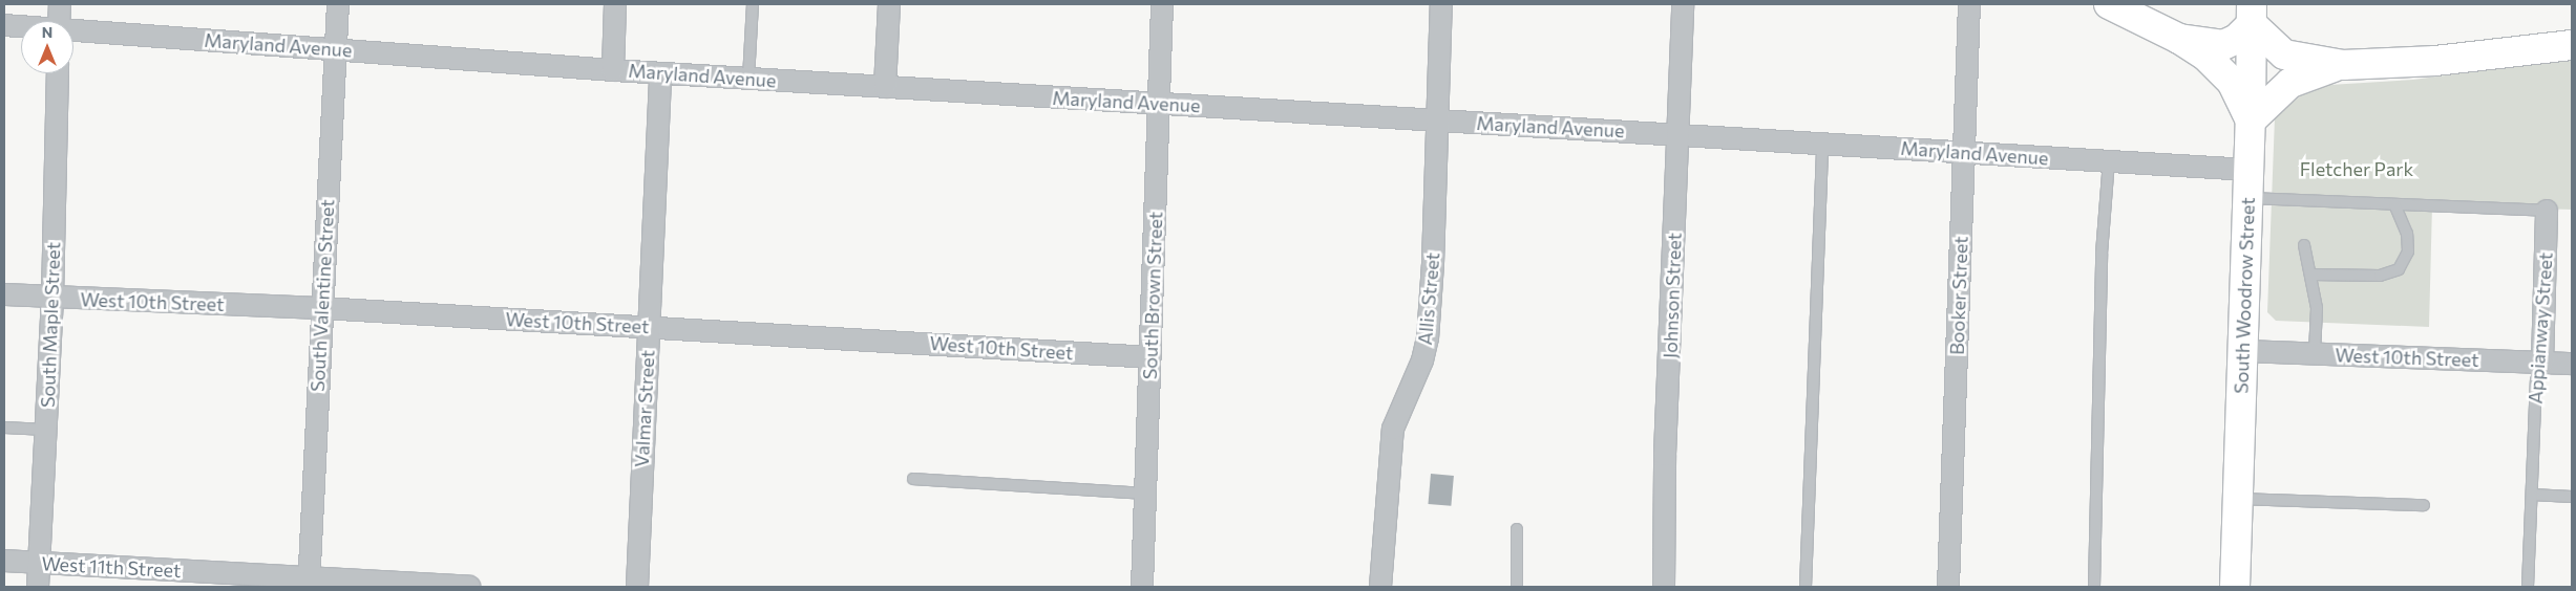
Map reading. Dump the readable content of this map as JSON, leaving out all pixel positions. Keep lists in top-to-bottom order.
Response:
{
  "streets": {
    "main road": ["South Woodrow Street"],
    "street": [
      "Maryland Avenue",
      "South Valentine Street",
      "South Brown Street",
      "Johnson Street",
      "Booker Street",
      "Allis Street",
      "West 10th Street",
      "South Maple Street",
      "Appianway Street",
      "Valmar Street",
      "West 11th Street"
    ]
  },
  "crossings": [
    ["Maryland Avenue", "South Valentine Street"],
    ["Maryland Avenue", "South Brown Street"],
    ["Maryland Avenue", "Johnson Street"],
    ["Maryland Avenue", "Booker Street"],
    ["Maryland Avenue", "South Woodrow Street"],
    ["Maryland Avenue", "Allis Street"],
    ["Maryland Avenue", "Valmar Street"],
    ["South Valentine Street", "West 10th Street"],
    ["South Valentine Street", "West 11th Street"],
    ["South Brown Street", "West 10th Street"],
    ["South Woodrow Street", "West 10th Street"],
    ["South Woodrow Street", "Appianway Street"],
    ["West 10th Street", "South Maple Street"],
    ["West 10th Street", "Appianway Street"],
    ["West 10th Street", "Valmar Street"],
    ["South Maple Street", "West 11th Street"]
  ],
  "parks": ["Fletcher Park"],
  "north": "top"
}
